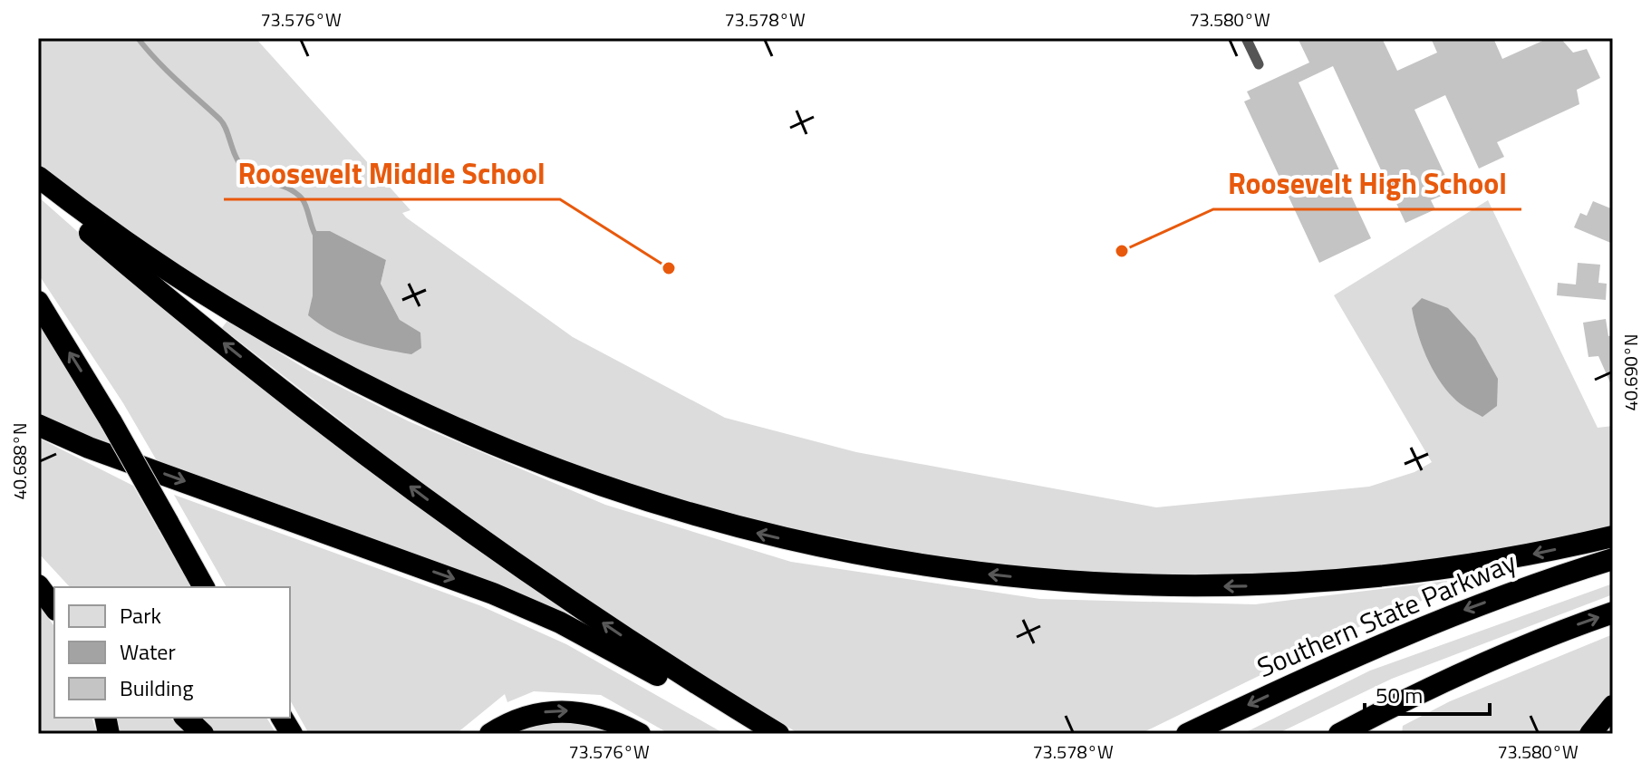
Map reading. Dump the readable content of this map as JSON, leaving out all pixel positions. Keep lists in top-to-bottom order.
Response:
{
  "streets": {
    "highway": ["Southern State Parkway"]
  },
  "places": ["Roosevelt High School", "Roosevelt Middle School"],
  "legend": ["Park", "Water", "Building"],
  "scale_bar": "50 m",
  "coordinates": [
    "73.576°W",
    "73.578°W",
    "73.580°W",
    "40.690°N",
    "40.688°N"
  ]
}
